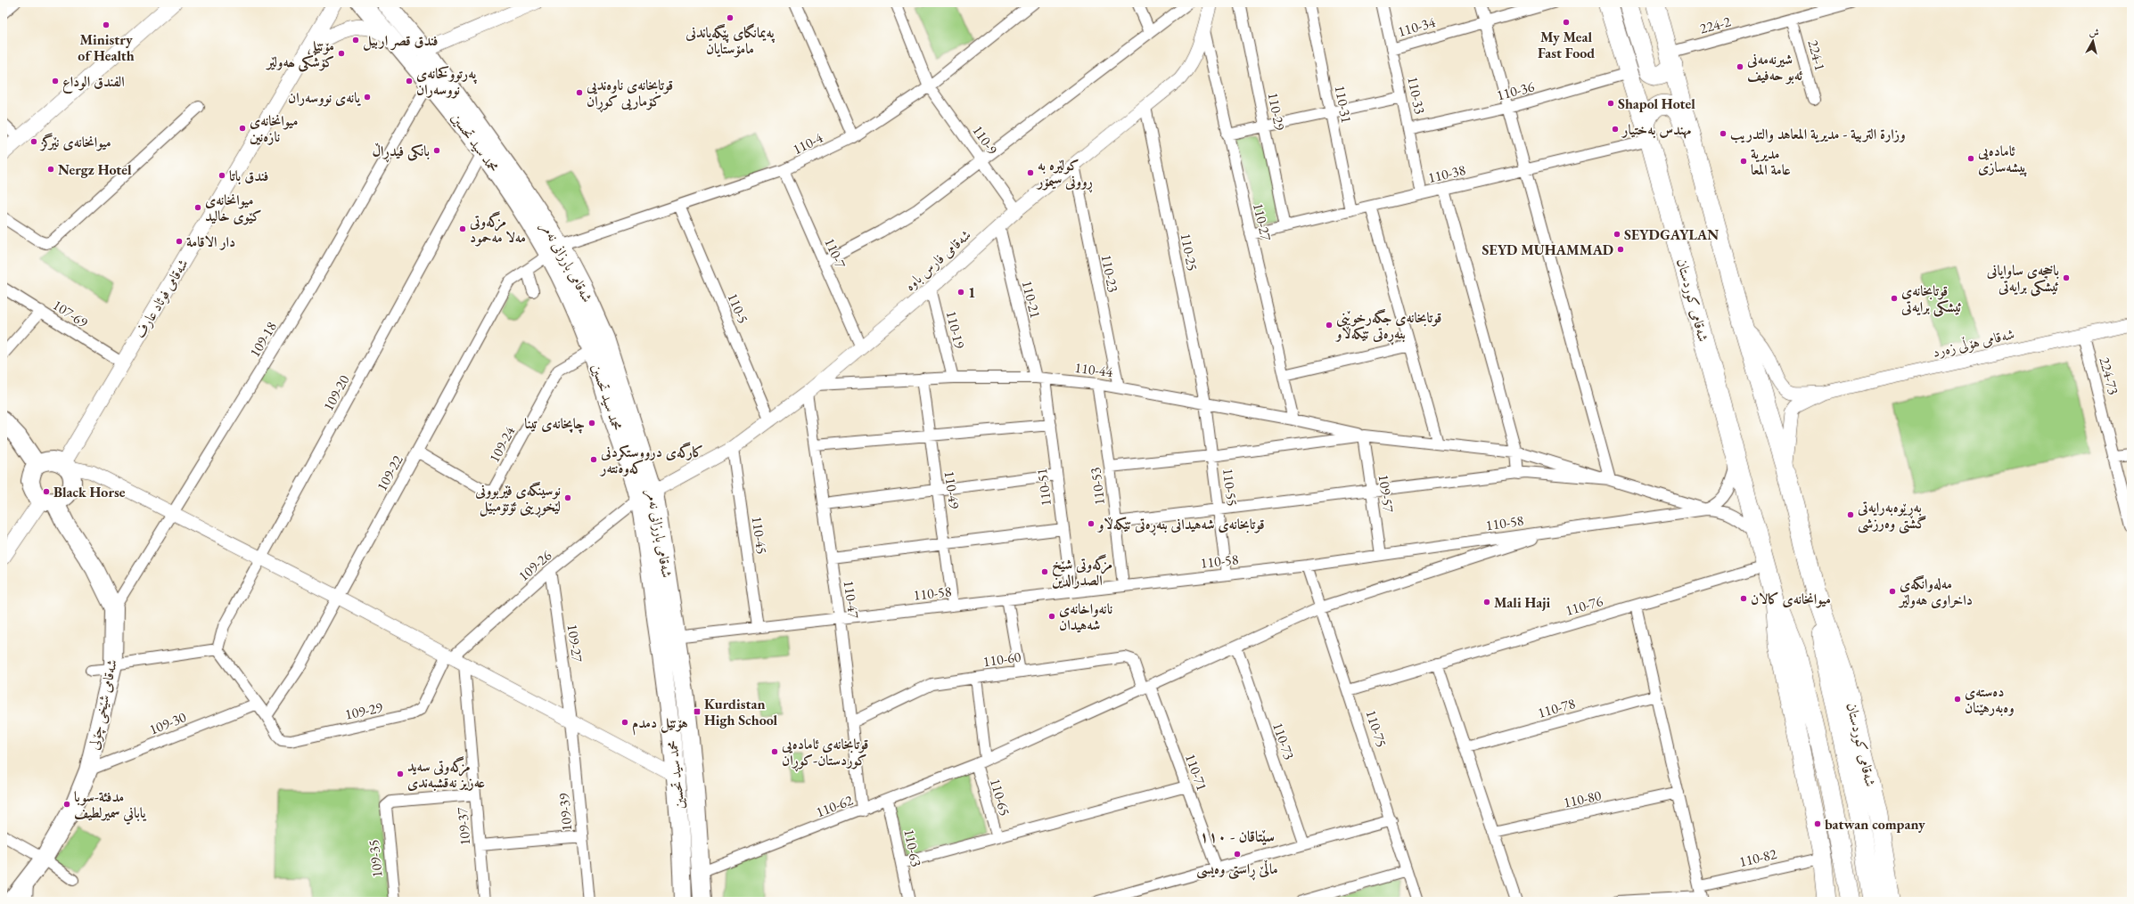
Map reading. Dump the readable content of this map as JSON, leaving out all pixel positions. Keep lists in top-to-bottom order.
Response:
{
  "streets": {
    "highway": ["شەقامی کوردستان"],
    "main road": [
      "محمد سید تحسین",
      "شەقامی بارزانی نەمر",
      "شەقامی فوئاد عارف",
      "شەقامی شێخی چۆلی"
    ],
    "street": [
      "224-2",
      "110-34",
      "224-1",
      "110-36",
      "110-33",
      "110-31",
      "110-29",
      "110-9",
      "110-4",
      "110-38",
      "110-27",
      "110-25",
      "110-7",
      "شەقامی فارس باوە",
      "110-23",
      "110-21",
      "110-5",
      "107-69",
      "110-19",
      "109-18",
      "شەقامی هۆڵی زەرد",
      "110-44",
      "224-73",
      "109-20",
      "109-24",
      "109-22",
      "110-53",
      "110-51",
      "110-55",
      "110-49",
      "109-57",
      "110-58",
      "110-45",
      "109-26",
      "110-47",
      "110-76",
      "109-27",
      "110-60",
      "110-78",
      "109-29",
      "109-30",
      "110-75",
      "110-73",
      "110-71",
      "110-65",
      "110-80",
      "110-62",
      "109-39",
      "109-37",
      "110-63",
      "110-82",
      "109-35"
    ]
  },
  "crossings": [
    ["224-2", "224-1"],
    ["224-2", "شەقامی کوردستان"],
    ["110-34", "110-33"],
    ["110-36", "110-33"],
    ["110-36", "شەقامی کوردستان"],
    ["110-33", "110-38"],
    ["110-31", "110-38"],
    ["110-29", "110-38"],
    ["110-9", "110-4"],
    ["110-9", "شەقامی فارس باوە"],
    ["محمد سید تحسین", "110-4"],
    ["محمد سید تحسین", "شەقامی فارس باوە"],
    ["محمد سید تحسین", "شەقامی بارزانی نەمر"],
    ["محمد سید تحسین", "109-18"],
    ["محمد سید تحسین", "109-20"],
    ["محمد سید تحسین", "109-24"],
    ["محمد سید تحسین", "109-22"],
    ["محمد سید تحسین", "109-26"],
    ["110-4", "110-7"],
    ["110-4", "شەقامی بارزانی نەمر"],
    ["110-4", "110-5"],
    ["110-4", "109-22"],
    ["110-38", "110-27"],
    ["110-38", "شەقامی کوردستان"],
    ["110-27", "شەقامی فارس باوە"],
    ["110-27", "110-44"],
    ["110-25", "شەقامی فارس باوە"],
    ["110-25", "110-44"],
    ["110-25", "110-55"],
    ["110-7", "شەقامی فارس باوە"],
    ["شەقامی فارس باوە", "شەقامی بارزانی نەمر"],
    ["شەقامی فارس باوە", "110-23"],
    ["شەقامی فارس باوە", "110-21"],
    ["شەقامی فارس باوە", "110-5"],
    ["شەقامی فارس باوە", "110-19"],
    ["شەقامی فارس باوە", "110-44"],
    ["شەقامی فارس باوە", "110-45"],
    ["شەقامی فارس باوە", "109-26"],
    ["شەقامی فارس باوە", "110-47"],
    ["شەقامی بارزانی نەمر", "109-22"],
    ["شەقامی بارزانی نەمر", "110-58"],
    ["شەقامی بارزانی نەمر", "109-26"],
    ["شەقامی بارزانی نەمر", "110-62"],
    ["110-23", "110-44"],
    ["شەقامی فوئاد عارف", "107-69"],
    ["شەقامی فوئاد عارف", "شەقامی شێخی چۆلی"],
    ["110-21", "110-44"],
    ["110-21", "110-51"],
    ["شەقامی کوردستان", "شەقامی هۆڵی زەرد"],
    ["شەقامی کوردستان", "110-58"],
    ["شەقامی کوردستان", "110-76"],
    ["شەقامی کوردستان", "110-82"],
    ["110-19", "110-44"],
    ["109-18", "شەقامی شێخی چۆلی"],
    ["شەقامی هۆڵی زەرد", "224-73"],
    ["110-44", "110-53"],
    ["110-44", "110-51"],
    ["110-44", "110-55"],
    ["110-44", "110-49"],
    ["110-44", "109-57"],
    ["110-44", "110-47"],
    ["109-20", "109-29"],
    ["109-24", "109-22"],
    ["109-22", "109-29"],
    ["110-53", "110-58"],
    ["110-51", "110-58"],
    ["110-55", "110-58"],
    ["110-49", "110-58"],
    ["109-57", "110-58"],
    ["110-58", "110-45"],
    ["110-58", "110-47"],
    ["110-58", "110-75"],
    ["110-58", "110-62"],
    ["109-26", "109-27"],
    ["109-26", "109-29"],
    ["110-47", "110-60"],
    ["110-47", "110-62"],
    ["110-76", "110-75"],
    ["109-27", "109-39"],
    ["110-60", "110-71"],
    ["110-60", "110-62"],
    ["شەقامی شێخی چۆلی", "109-30"],
    ["109-29", "109-30"],
    ["110-75", "110-62"],
    ["110-73", "110-62"],
    ["110-71", "110-62"],
    ["110-65", "110-62"],
    ["110-62", "110-63"],
    ["109-37", "109-35"]
  ],
  "districts": ["سێتاقان - ١١٠"],
  "places": {
    "other": [
      "پەیمانگای پێگەیاندنی مامۆستایان",
      "My Meal Fast Food",
      "Ministry of Health",
      "فندق قصر اربيل",
      "مۆتێلی کۆشکی ھەولێر",
      "شیرنەمەنی ئەبو حەفیف",
      "الفندق الوداع",
      "پەرتووکخانەی نووسەران",
      "قوتابخانەی ناوەندیی کۆماریی کوڕان",
      "یانەی نووسەران",
      "Shapol Hotel",
      "میوانخانەی نازەنین",
      "مهندس بەختیار",
      "وزارة التربية - مديرية المعاهد والتدريب",
      "میوانخانەی نێرگز",
      "بانکی فیدڕاڵ",
      "ئامادەیی پیشەسازی",
      "مدیریة عامة المعا",
      "Nergz Hotel",
      "کولێرە بە ڕوونی سیمۆر",
      "فندق باتا",
      "میوانخانەی کێوی خالید",
      "مزگەوتی مەلا مەحمود",
      "SEYDGAYLAN",
      "دار الاقامة",
      "SEYD MUHAMMAD",
      "باخچەی ساوایانی ئیشکی برایەتی",
      "1",
      "قوتابخانەی ئیشکی برایەتی",
      "قوتابخانەی جگەرخوێنی بنەڕەتی تێکەڵاو",
      "چاپخانەی تینا",
      "کارگەی درووستکردنی کەوەنتەر",
      "Black Horse",
      "نوسینگەی فێربوونی لێخوڕینی ئۆتۆمبێل",
      "بەڕێوەبەرایەتی گشتی وەرزشی",
      "قوتابخانەی شەهیدانی بنەڕەتی تێکەڵاو",
      "مزگەوتی شێخ الصدرالدين",
      "مەلەوانگەی داخراوی هەولێر",
      "میوانخانەی کالان",
      "Mali Haji",
      "نانەواخانەی شەهیدان",
      "دەستەی وەبەرهێنان",
      "هۆتێل دمدم",
      "قوتابخانەی ئامادەیی کوردستان-کوڕان",
      "مزگەوتی سەید عەزیز نەقشبەندی",
      "مدفئة-سوبا ياباني سميرلطيف",
      "batwan company",
      "ماڵێ ڕاستی وەیسی"
    ],
    "transit": ["Kurdistan High School"]
  },
  "north": "top"
}
